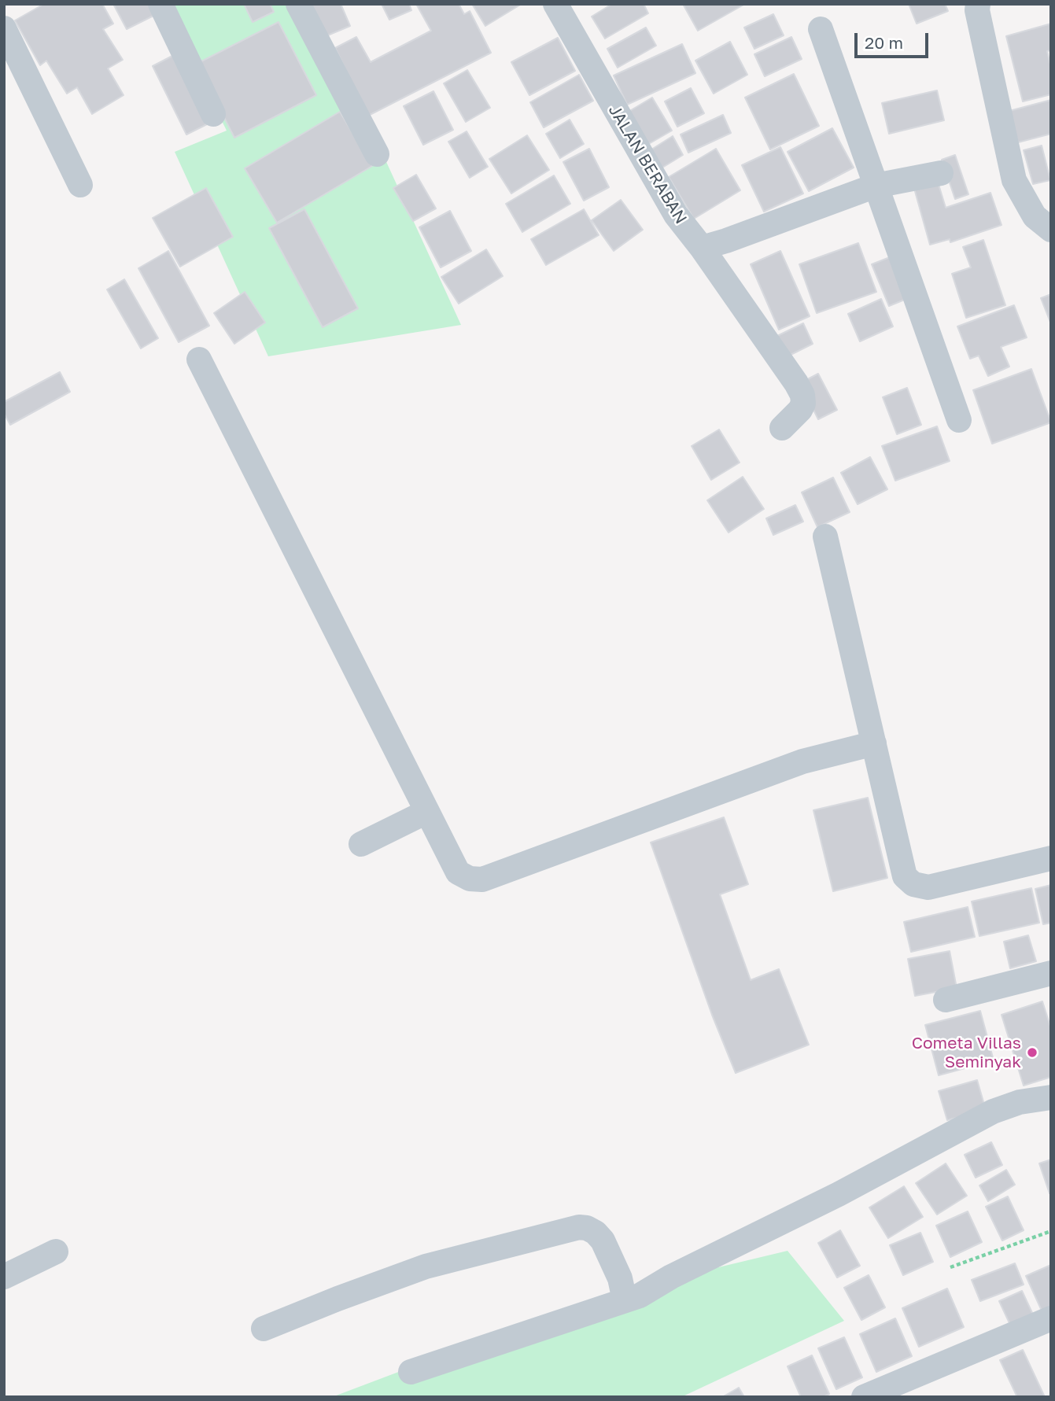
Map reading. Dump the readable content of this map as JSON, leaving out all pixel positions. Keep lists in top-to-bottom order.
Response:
{
  "streets": {
    "street": ["JALAN BERABAN"]
  },
  "places": ["Cometa Villas Seminyak"],
  "scale_bar": "20 m"
}
